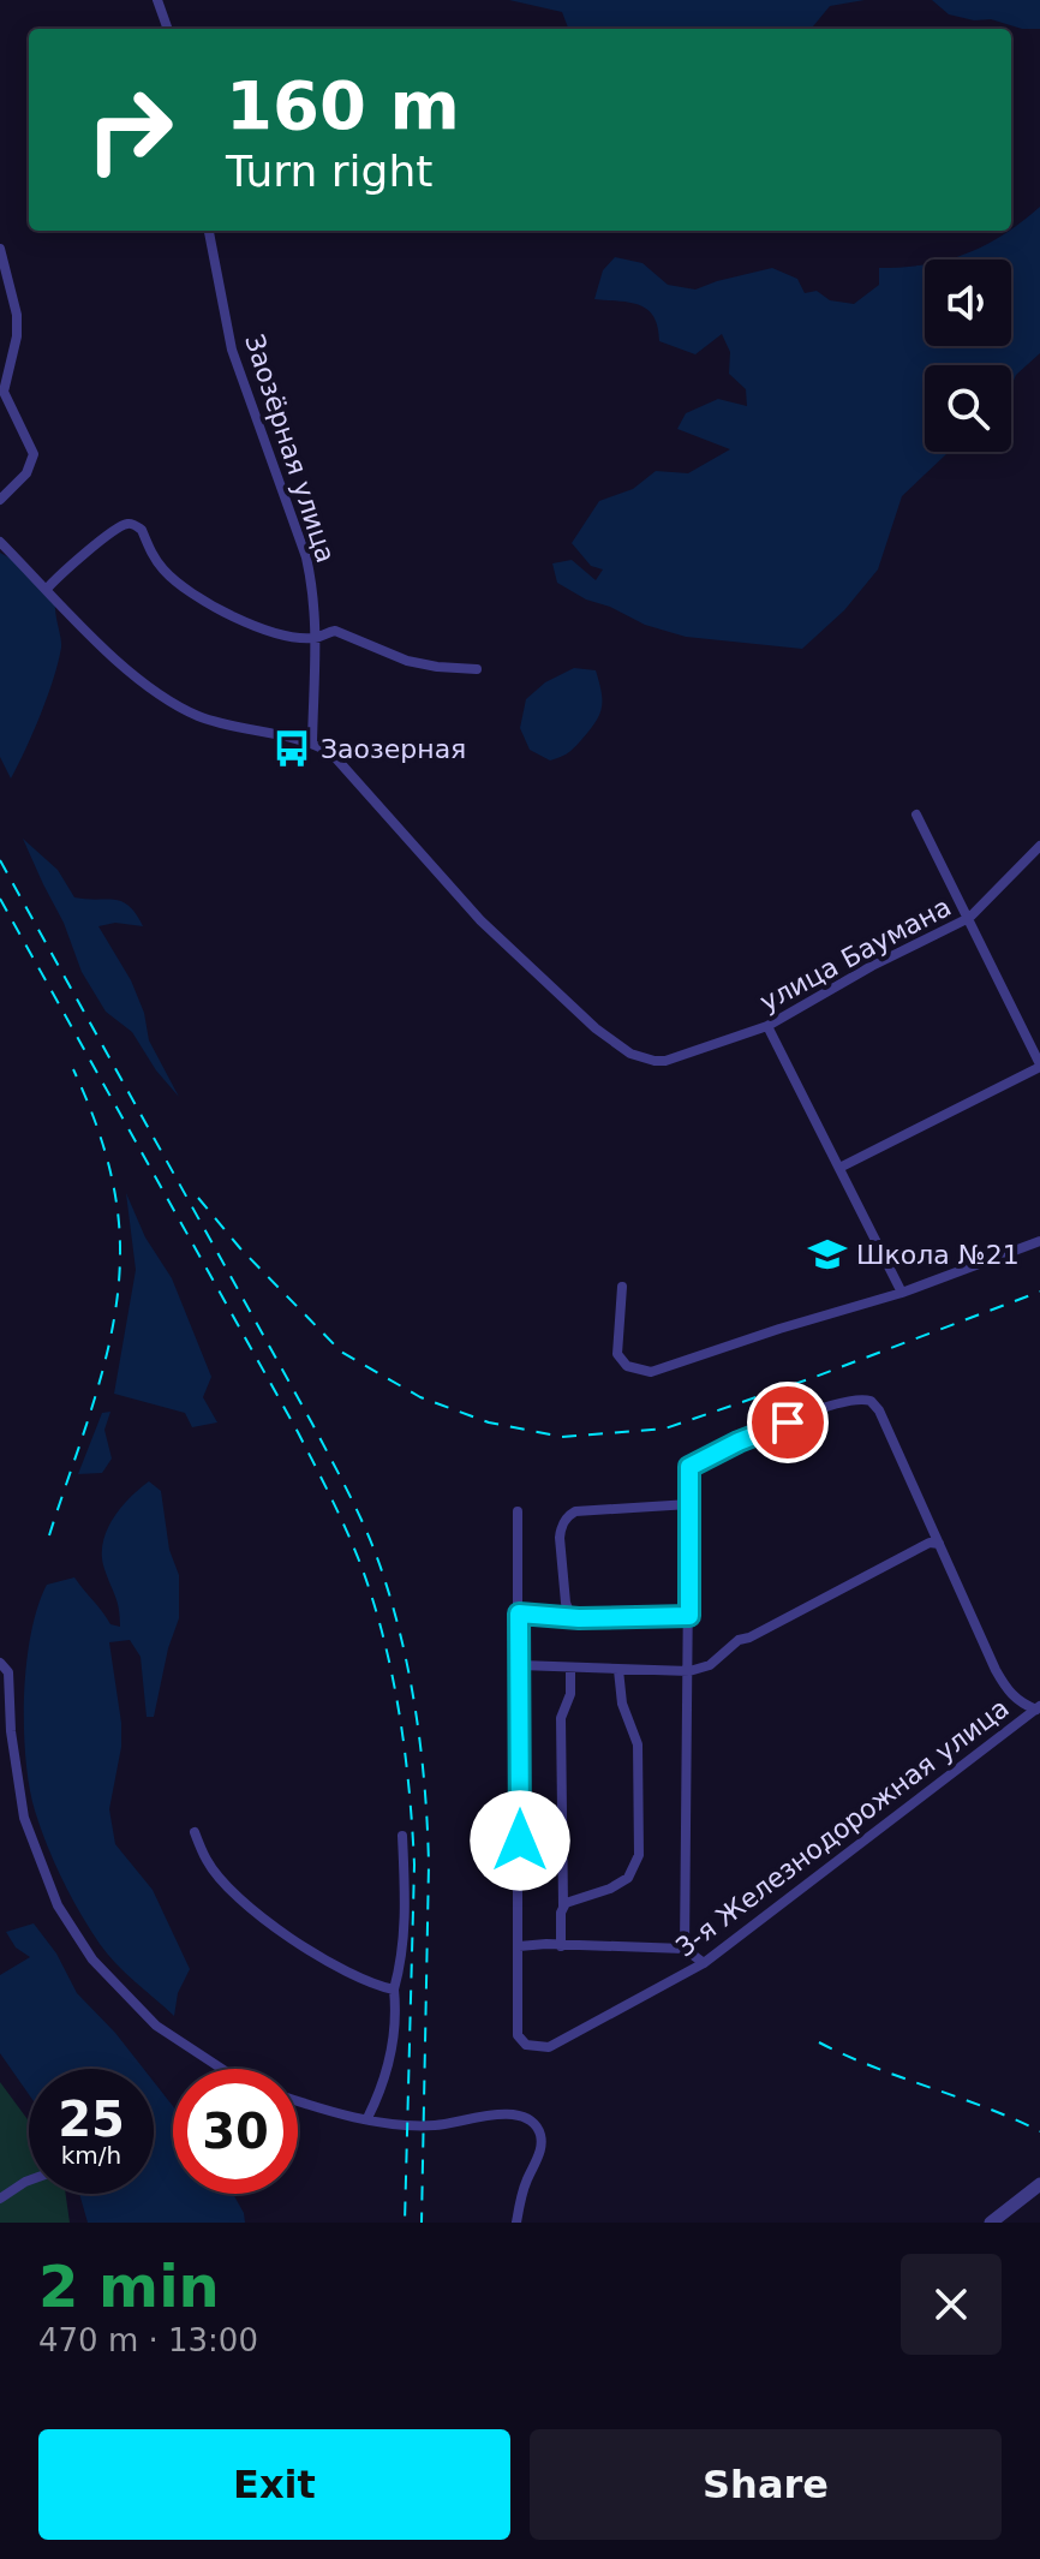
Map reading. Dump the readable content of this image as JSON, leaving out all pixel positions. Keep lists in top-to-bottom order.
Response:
{
  "streets": {
    "street": ["Заозёрная улица", "улица Баумана", "3-я Железнодорожная улица"]
  },
  "crossings": [
    ["Заозёрная улица", "улица Баумана"]
  ],
  "places": {
    "bus stop": ["Заозерная"],
    "school or university": ["Школа №21"]
  },
  "page": {
    "turn": ["160 m", "Turn right"],
    "speed": "25 km/h",
    "limit": "30",
    "heading": ["2 min", "470 m · 13:00"],
    "buttons": ["Exit", "Share"]
  }
}
